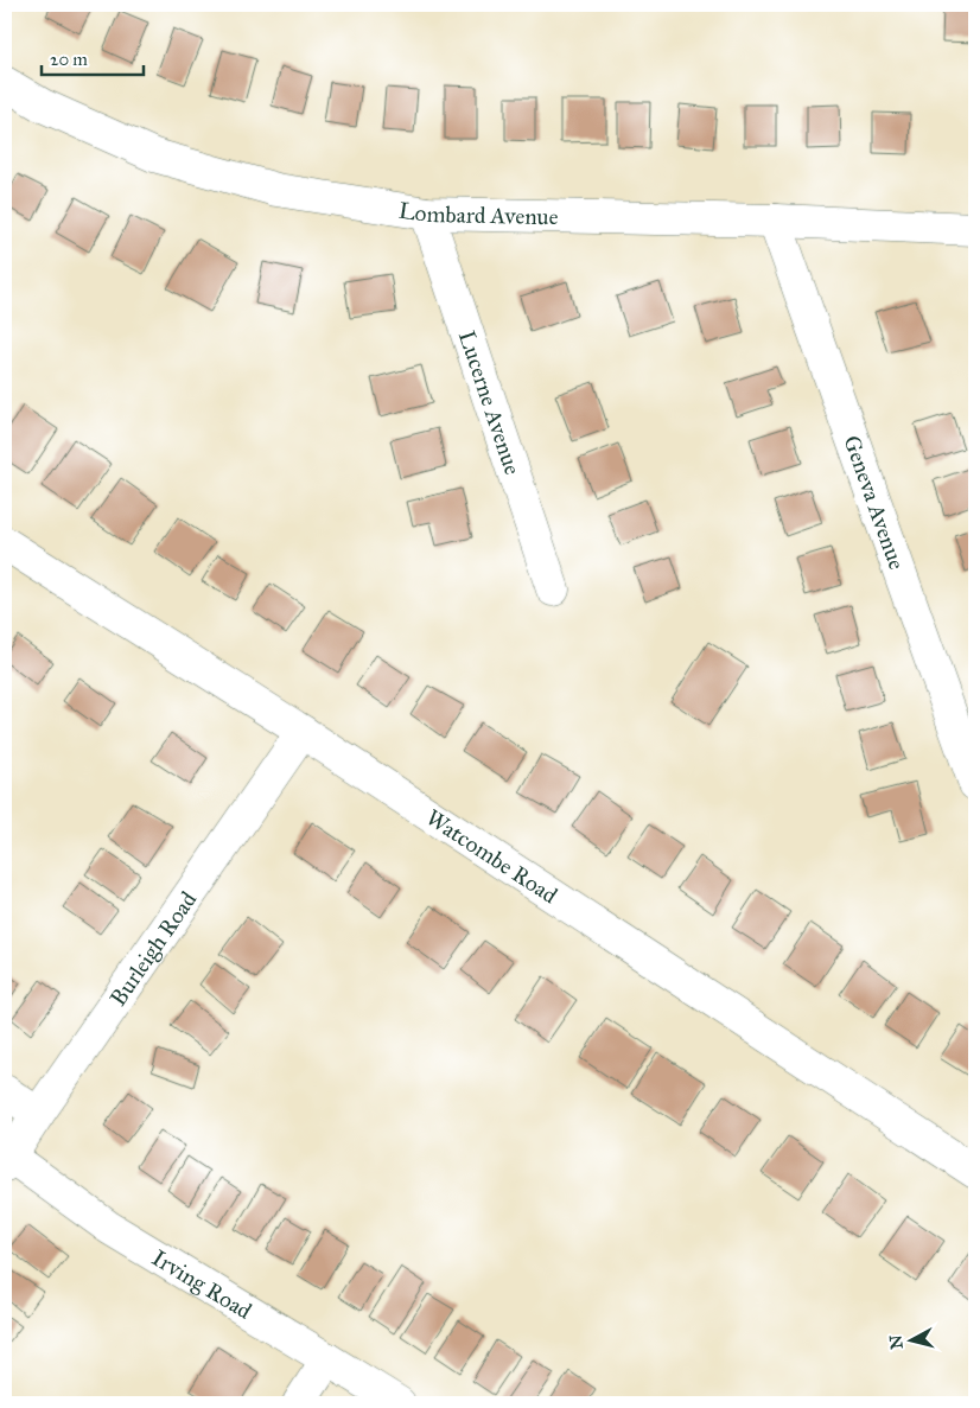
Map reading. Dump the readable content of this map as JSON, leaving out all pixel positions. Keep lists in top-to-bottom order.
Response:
{
  "streets": {
    "street": [
      "Lombard Avenue",
      "Lucerne Avenue",
      "Geneva Avenue",
      "Watcombe Road",
      "Burleigh Road",
      "Irving Road"
    ]
  },
  "crossings": [
    ["Lombard Avenue", "Lucerne Avenue"],
    ["Lombard Avenue", "Geneva Avenue"],
    ["Watcombe Road", "Burleigh Road"],
    ["Burleigh Road", "Irving Road"]
  ],
  "scale_bar": "20 m",
  "north": "left"
}
